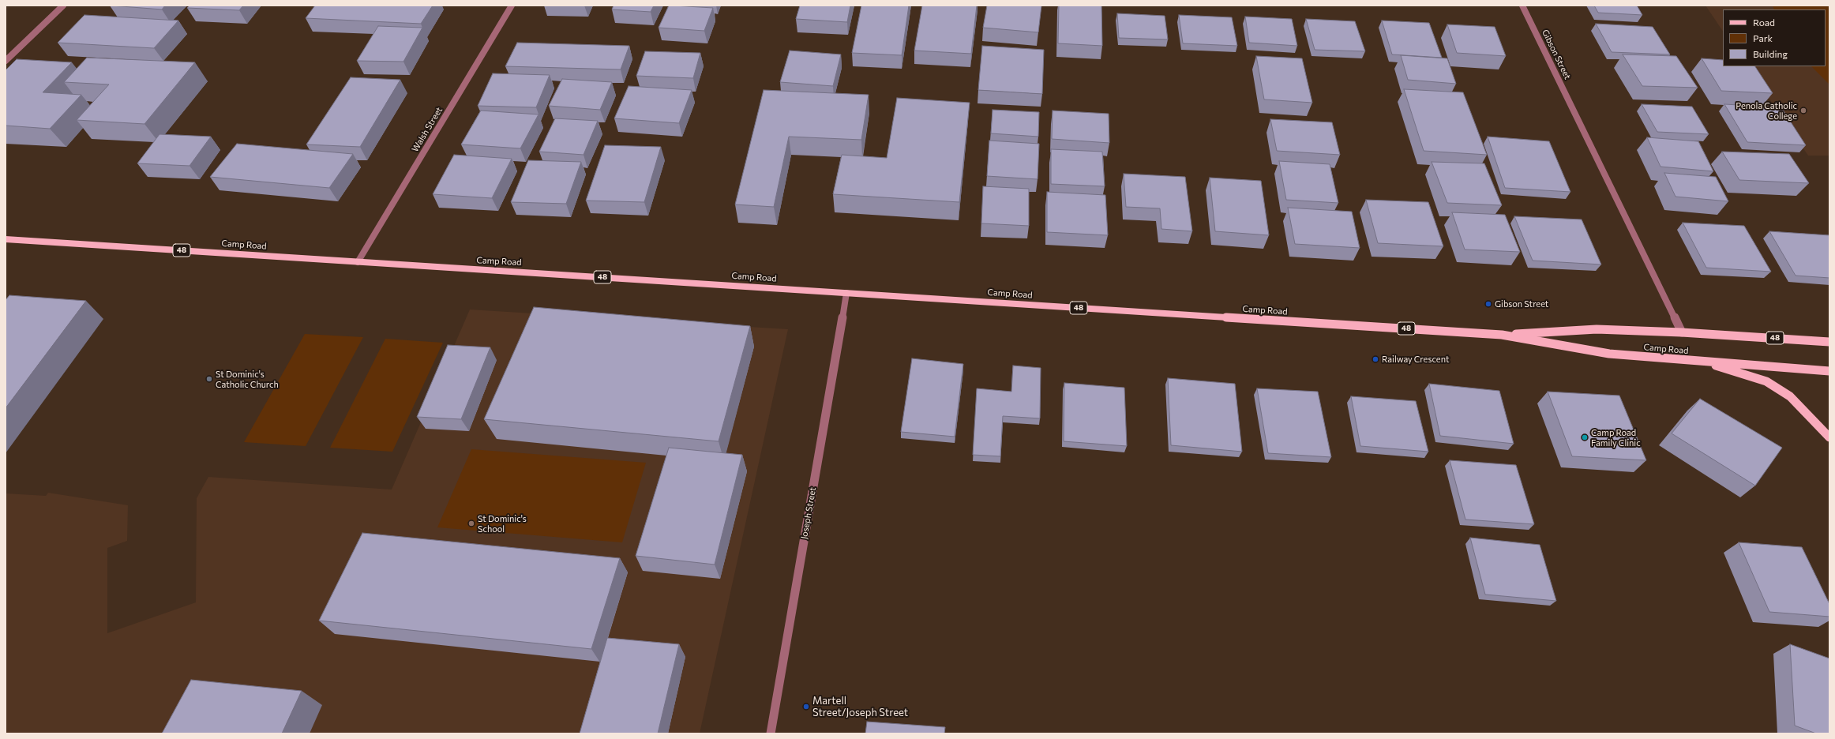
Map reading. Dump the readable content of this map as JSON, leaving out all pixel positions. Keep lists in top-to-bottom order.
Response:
{
  "streets": {
    "main road": ["Camp Road", "48"],
    "street": ["Gibson Street", "Walsh Street", "Joseph Street"]
  },
  "crossings": [
    ["Gibson Street", "Camp Road"],
    ["Walsh Street", "Camp Road"],
    ["Camp Road", "Joseph Street"]
  ],
  "places": [
    "Penola Catholic College",
    "Gibson Street",
    "Railway Crescent",
    "St Dominic's Catholic Church",
    "Camp Road Family Clinic",
    "St Dominic's School",
    "Martell Street/Joseph Street"
  ],
  "legend": ["Road", "Park", "Building"]
}
